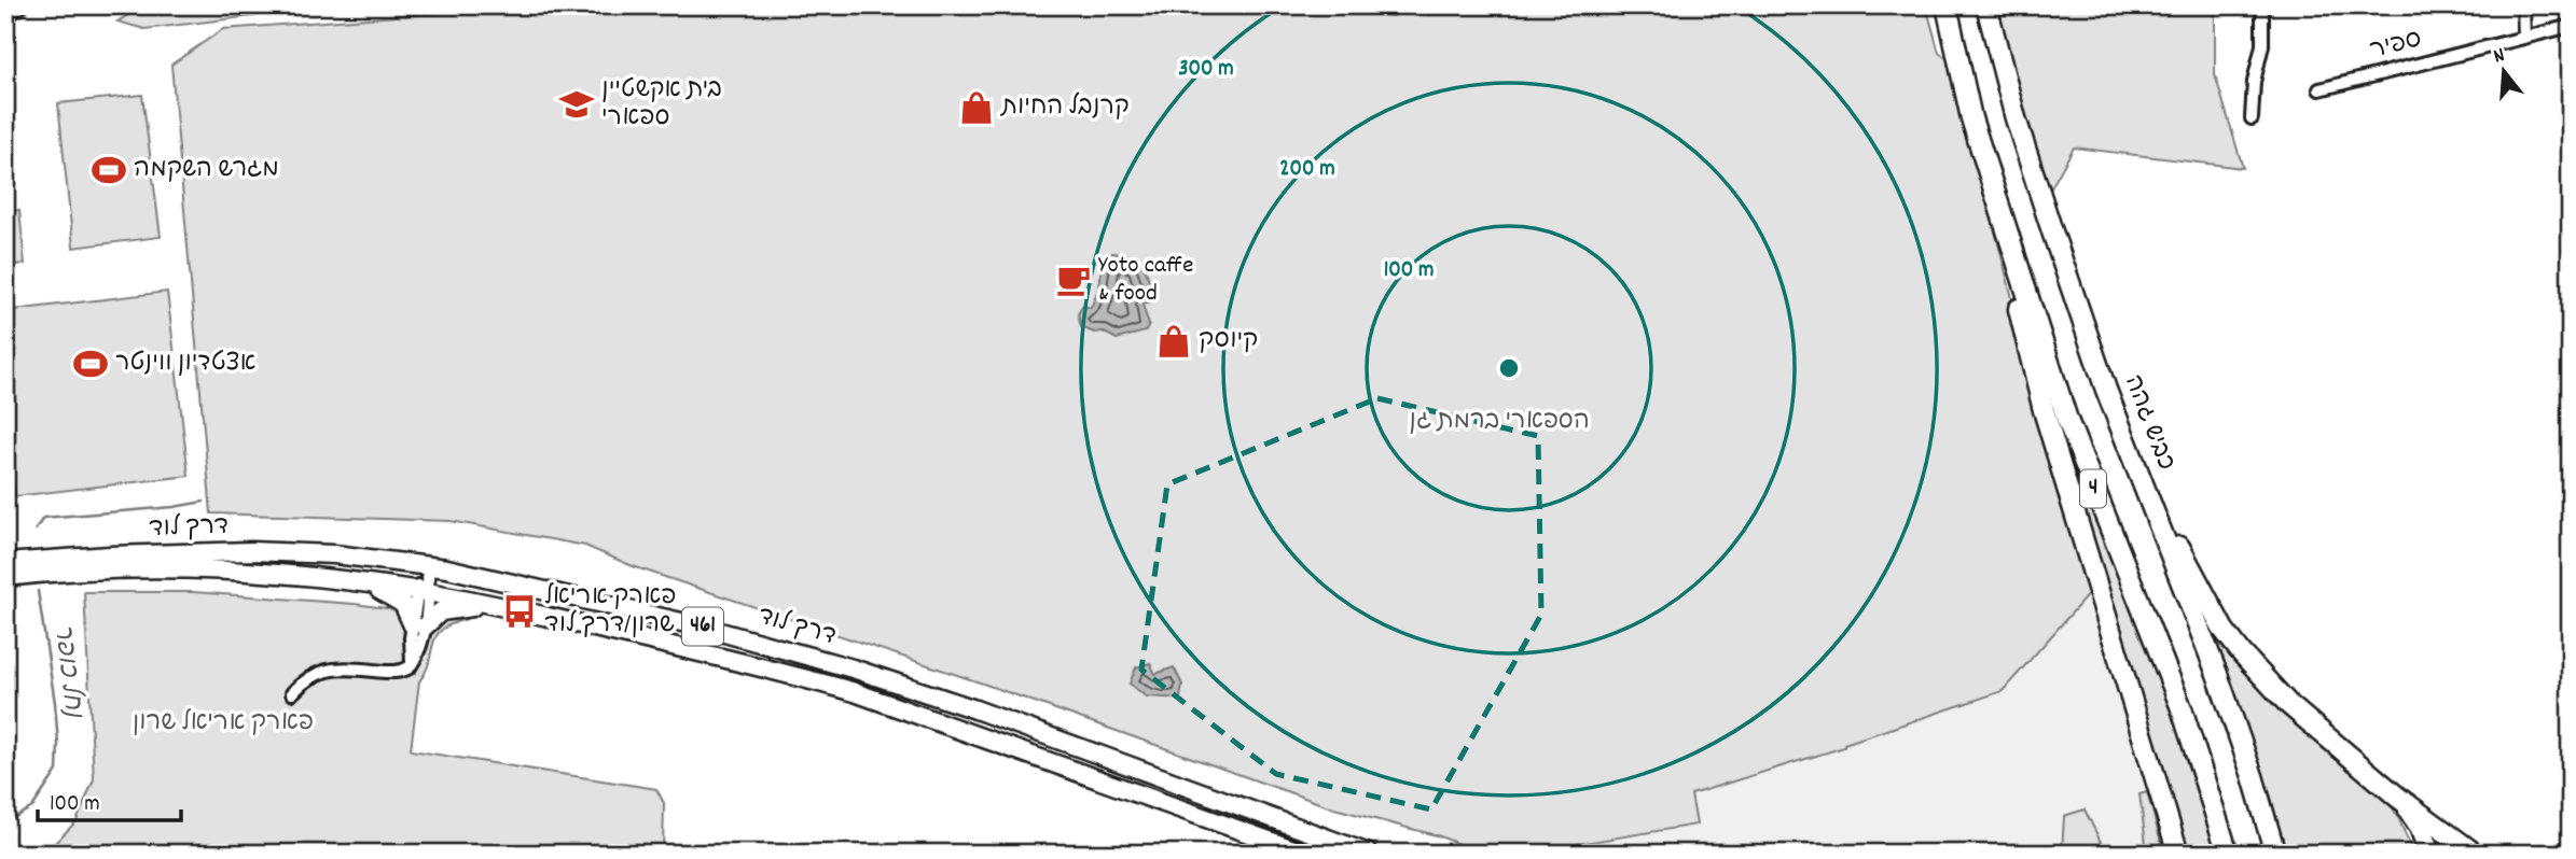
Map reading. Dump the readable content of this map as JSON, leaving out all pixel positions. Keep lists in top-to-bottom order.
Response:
{
  "streets": {
    "highway": ["כביש גהה", "4"],
    "main road": ["דרך לוד", "461"],
    "street": ["ספיר"]
  },
  "water": ["נחל כופר"],
  "parks": ["הספארי ברמת גן", "פארק אריאל שרון"],
  "places": {
    "school or university": ["בית אקשטיין ספארי"],
    "shop": ["קרנבל החיות", "קיוסק"],
    "sports": ["מגרש השקמה", "אצטדיון ווינטר"],
    "cafe": ["Yoto caffe & food"],
    "bus stop": ["פארק אריאל שרון/דרך לוד"]
  },
  "scale_bar": "100 m",
  "north": "top",
  "rings": ["300 m", "200 m", "100 m"]
}
